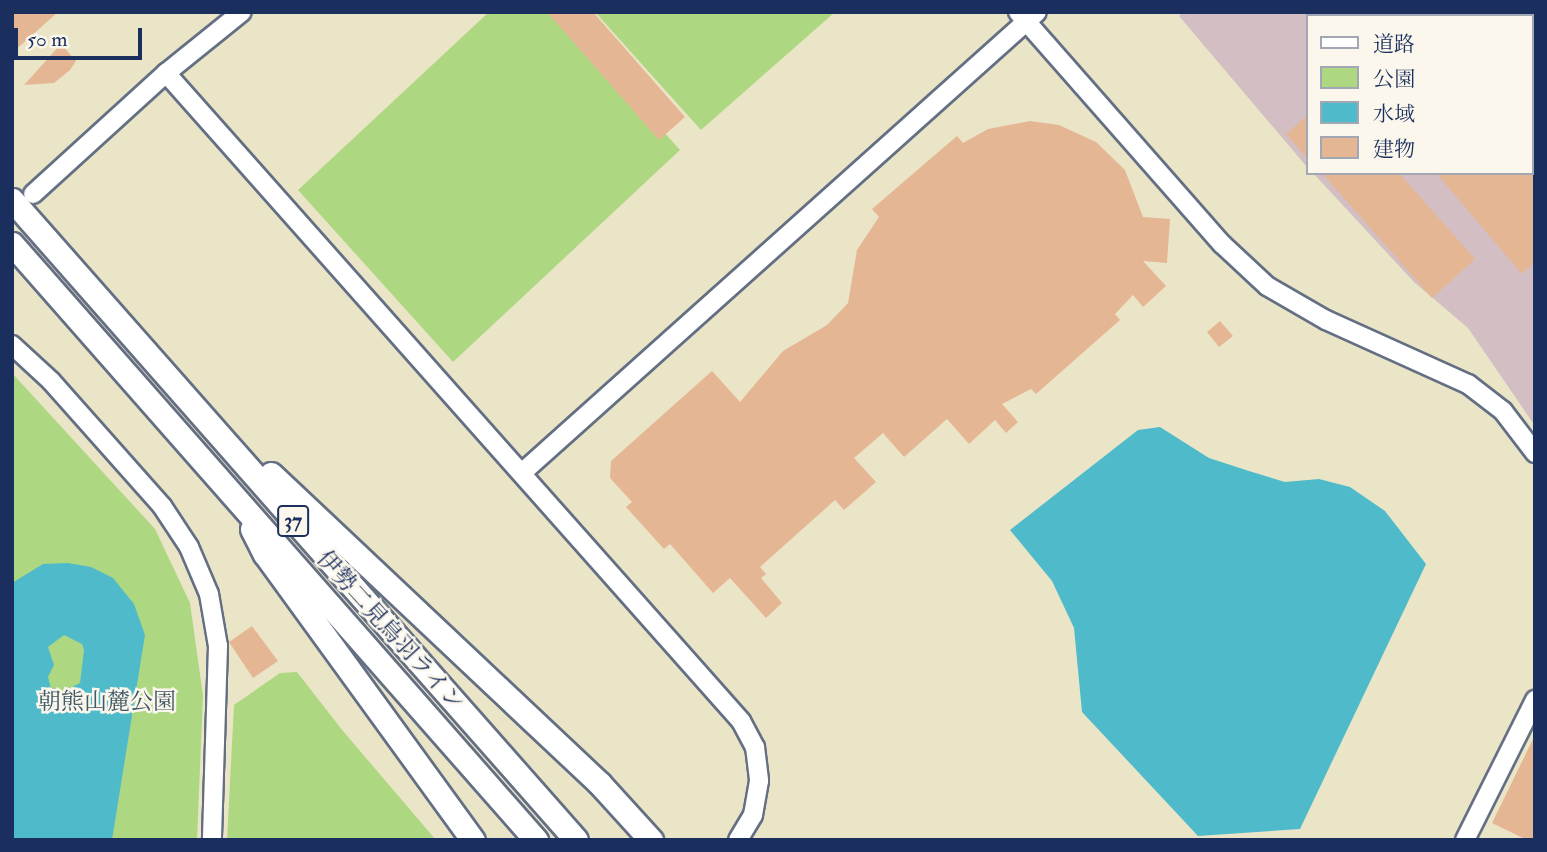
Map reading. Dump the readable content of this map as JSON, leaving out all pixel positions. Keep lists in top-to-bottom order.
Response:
{
  "streets": {
    "main road": ["37", "伊勢二見鳥羽ライン"]
  },
  "parks": ["朝熊山麓公園"],
  "legend": [
    "道路",
    "公園",
    "水域",
    "建物"
  ],
  "scale_bar": "50 m"
}
